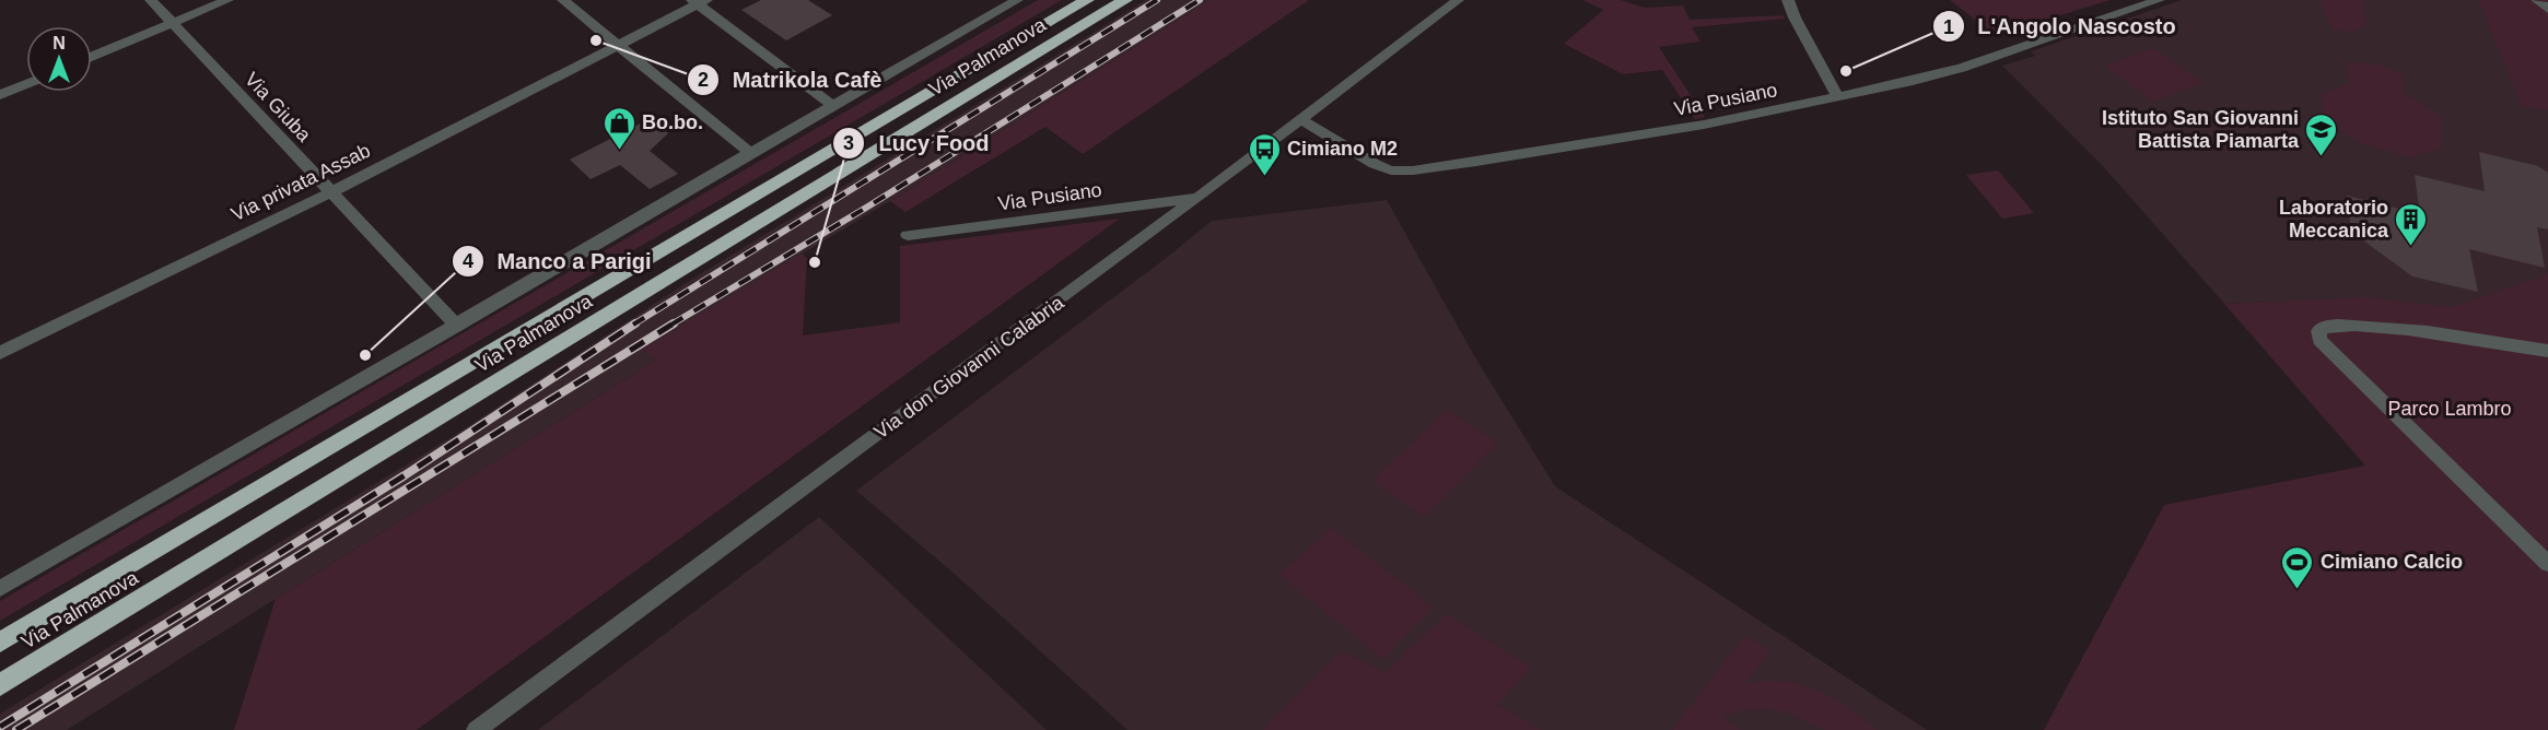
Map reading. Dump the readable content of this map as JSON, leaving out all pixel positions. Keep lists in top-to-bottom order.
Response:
{
  "streets": {
    "highway": ["Via Palmanova"],
    "street": [
      "Via Pusiano",
      "Via Giuba",
      "Via privata Assab",
      "Via don Giovanni Calabria"
    ]
  },
  "crossings": [
    ["Via Palmanova", "Via Giuba"],
    ["Via Pusiano", "Via don Giovanni Calabria"],
    ["Via Giuba", "Via privata Assab"]
  ],
  "parks": ["Parco Lambro"],
  "places": {
    "other": [
      "Matrikola Cafè",
      "L'Angolo Nascosto",
      "Lucy Food",
      "Manco a Parigi"
    ],
    "shop": ["Bo.bo."],
    "school or university": ["Istituto San Giovanni Battista Piamarta"],
    "bus stop": ["Cimiano M2"],
    "building": ["Laboratorio Meccanica"],
    "sports": ["Cimiano Calcio"]
  },
  "north": "top"
}
